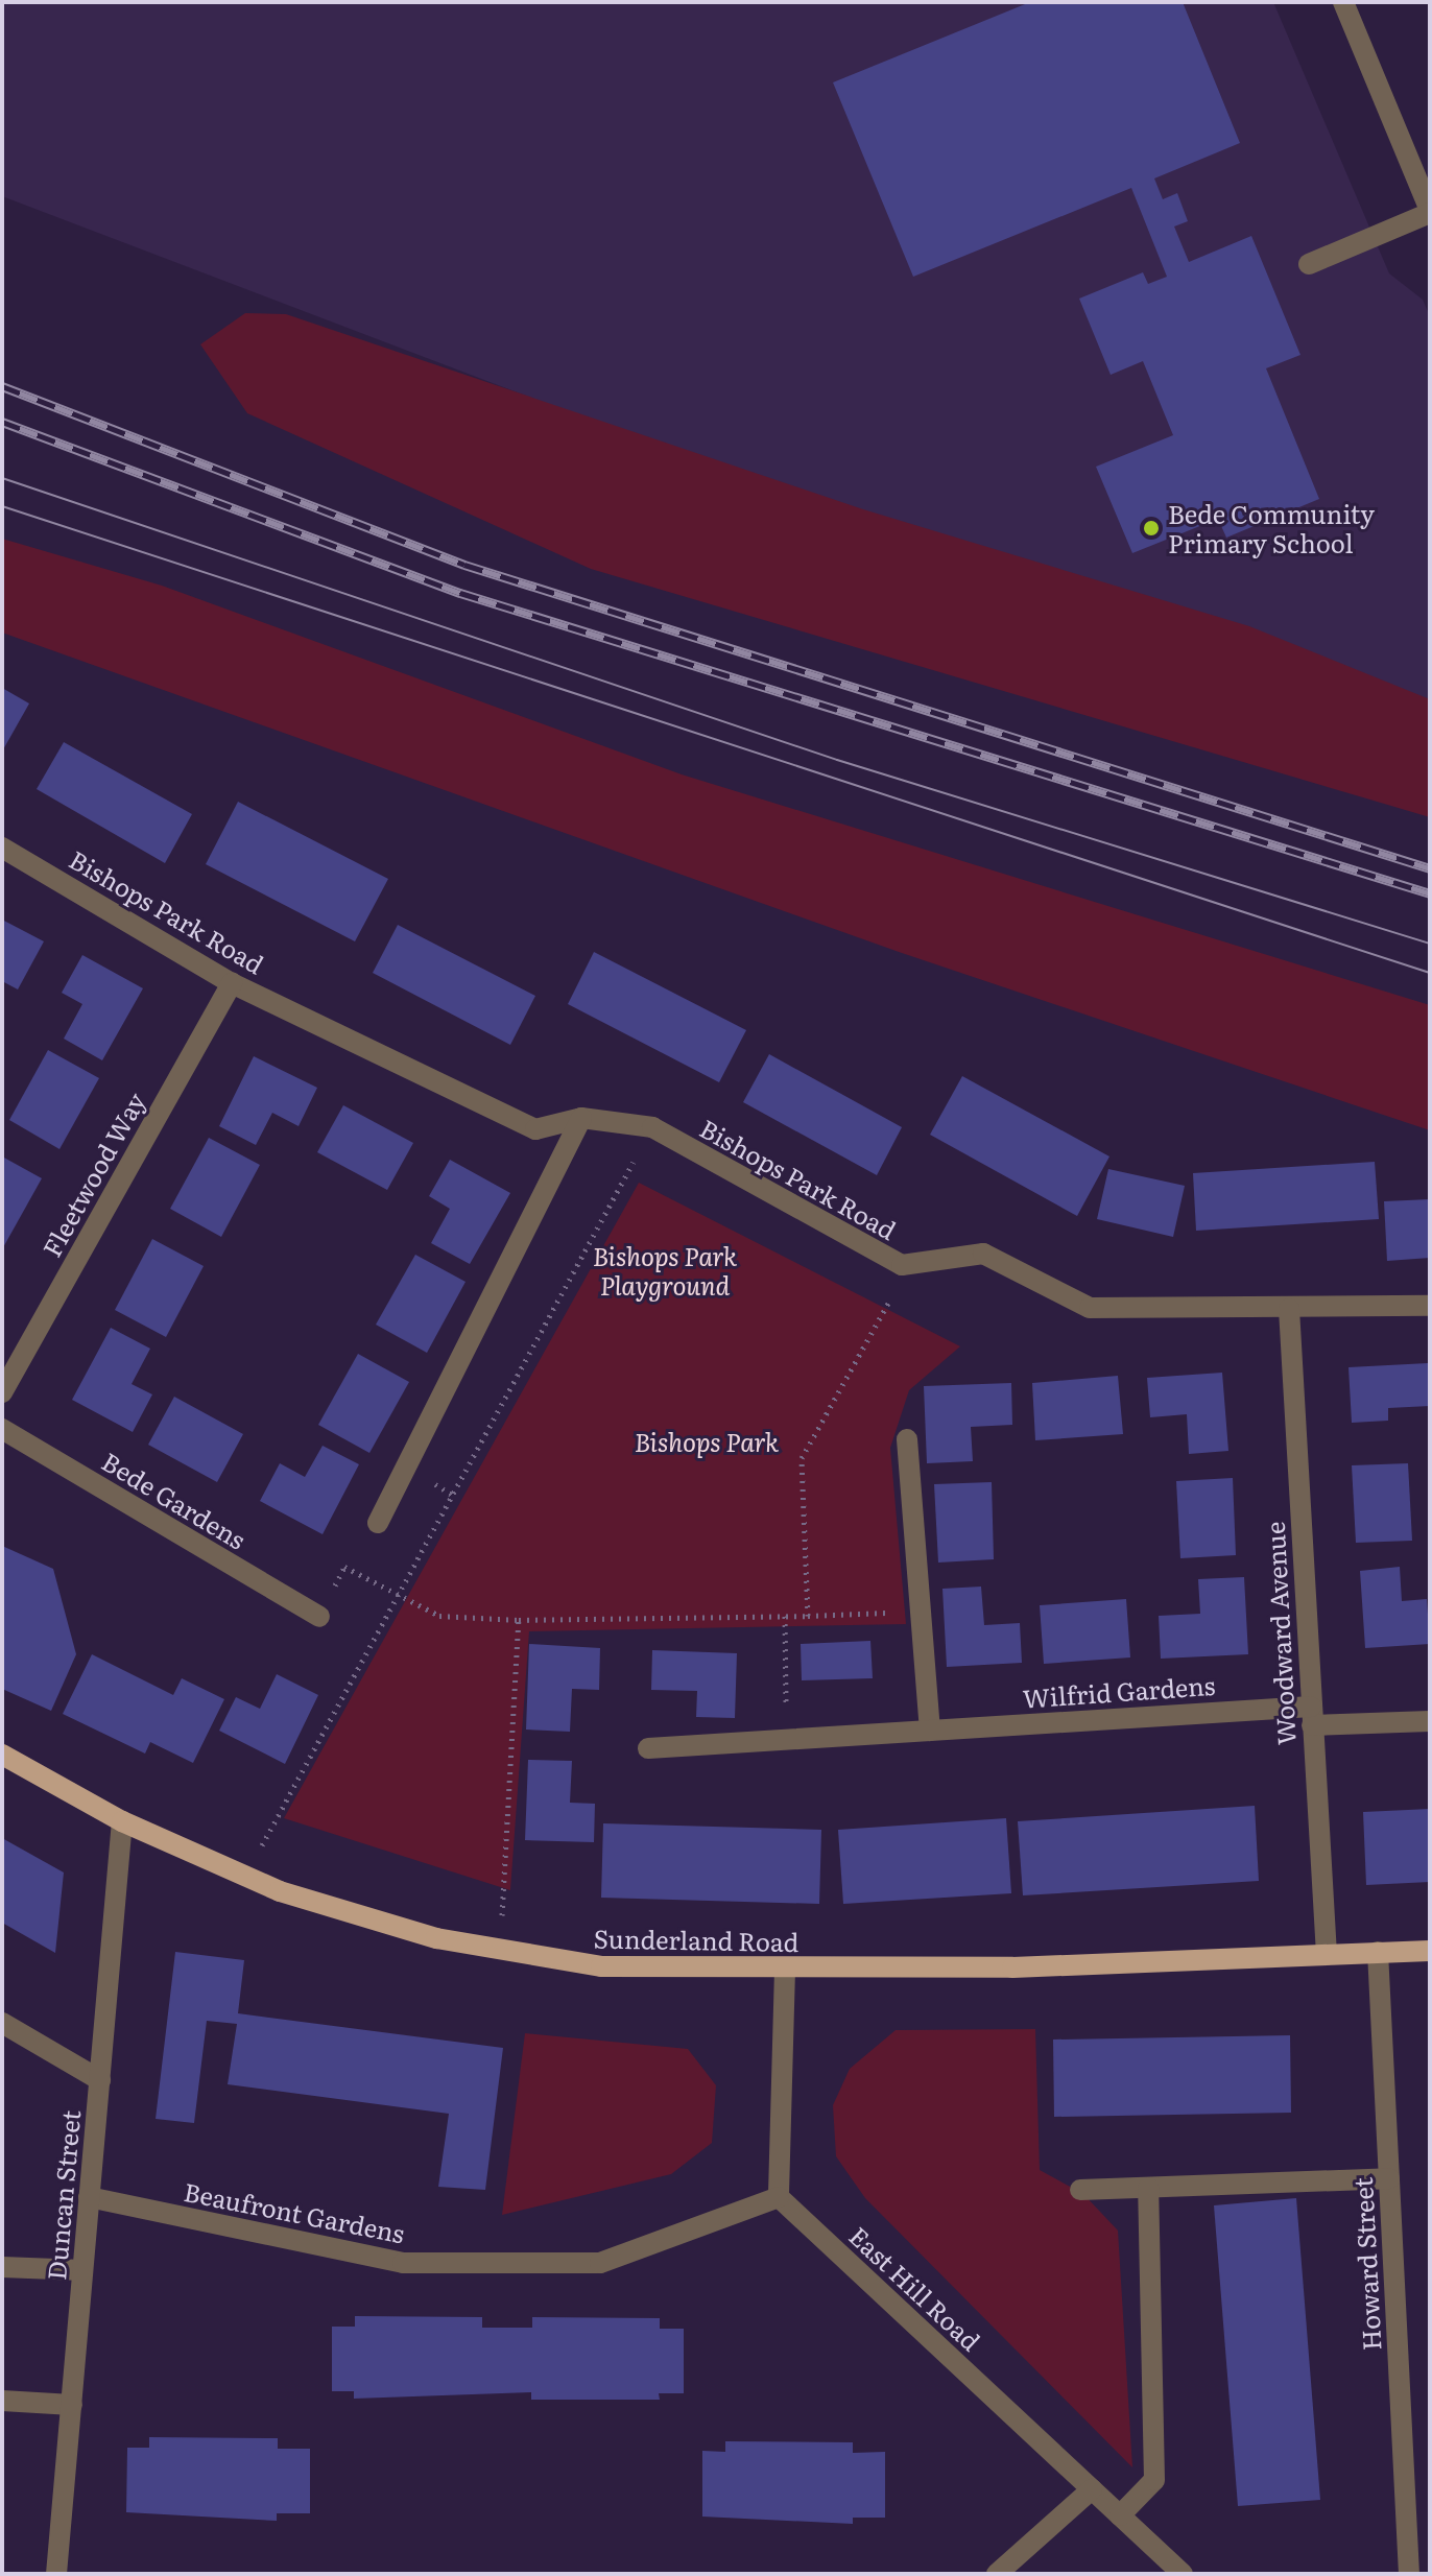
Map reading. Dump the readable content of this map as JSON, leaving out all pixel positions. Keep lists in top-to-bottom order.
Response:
{
  "streets": {
    "main road": ["Sunderland Road"],
    "street": [
      "Bishops Park Road",
      "Fleetwood Way",
      "Bede Gardens",
      "Woodward Avenue",
      "Wilfrid Gardens",
      "Duncan Street",
      "Beaufront Gardens",
      "Howard Street",
      "East Hill Road"
    ]
  },
  "crossings": [
    ["Bishops Park Road", "Fleetwood Way"],
    ["Bishops Park Road", "Woodward Avenue"],
    ["Woodward Avenue", "Wilfrid Gardens"],
    ["Woodward Avenue", "Sunderland Road"],
    ["Sunderland Road", "Duncan Street"],
    ["Sunderland Road", "Howard Street"],
    ["Duncan Street", "Beaufront Gardens"],
    ["Beaufront Gardens", "East Hill Road"]
  ],
  "parks": ["Bishops Park Playground", "Bishops Park"],
  "places": ["Bede Community Primary School"]
}
